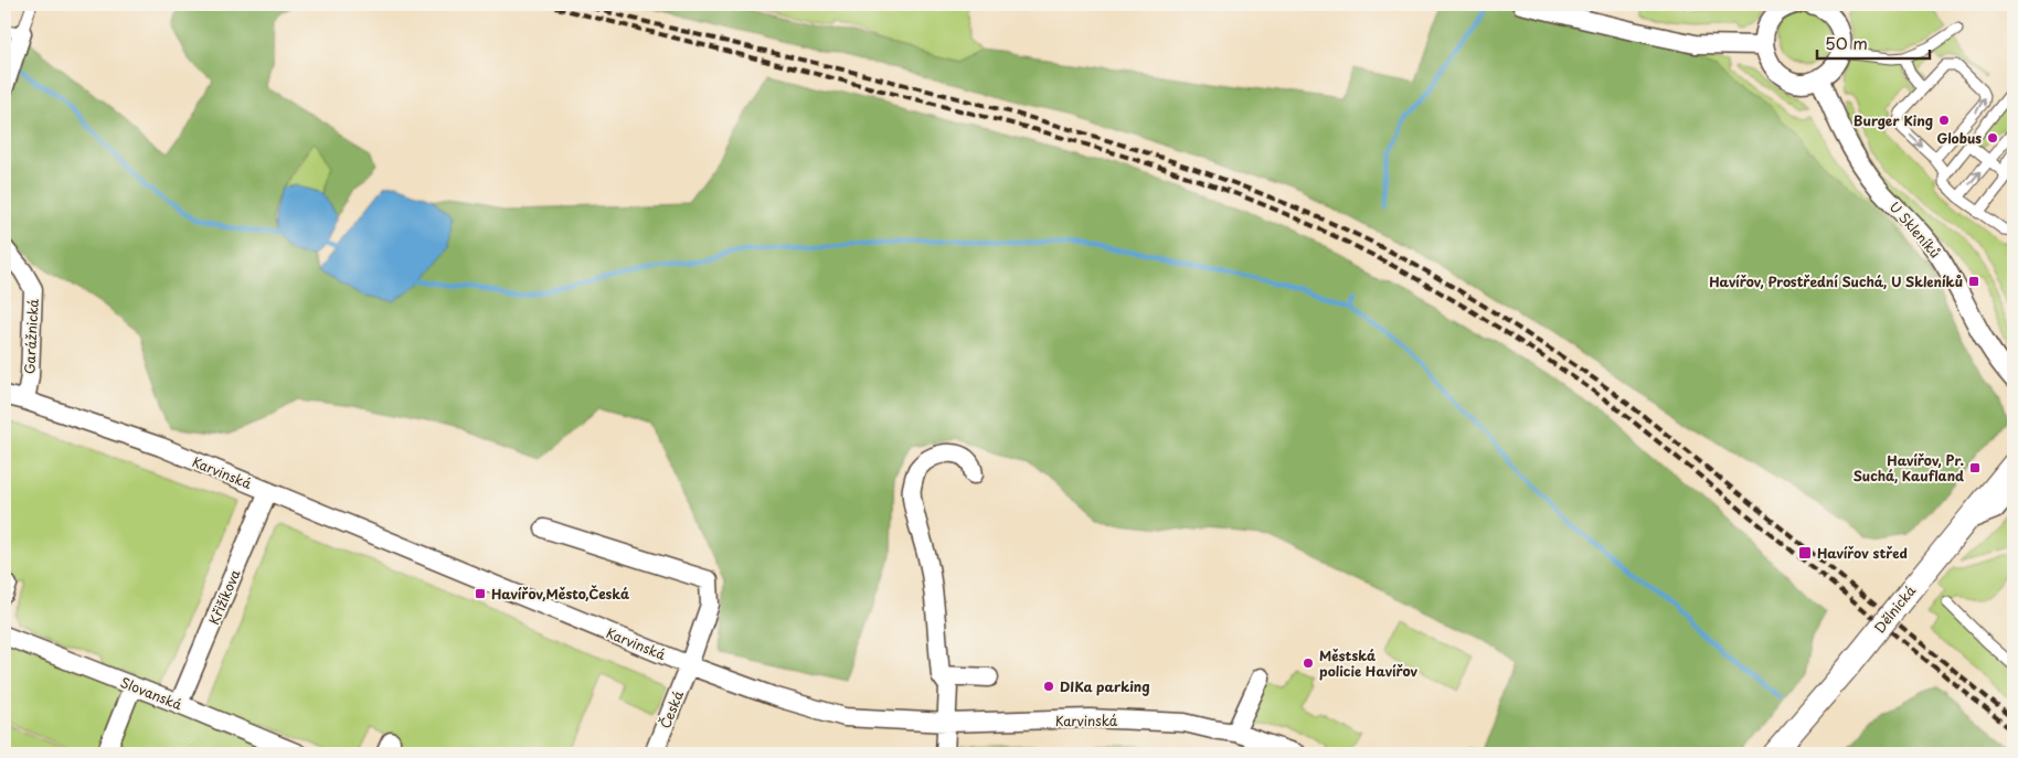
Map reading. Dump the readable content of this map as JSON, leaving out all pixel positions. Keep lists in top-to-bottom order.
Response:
{
  "streets": {
    "street": [
      "U Skleníků",
      "Garážnická",
      "Karvinská",
      "Křižíkova",
      "Dělnická",
      "Slovanská",
      "Česká"
    ]
  },
  "crossings": [
    ["Garážnická", "Karvinská"],
    ["Karvinská", "Křižíkova"],
    ["Karvinská", "Česká"],
    ["Křižíkova", "Slovanská"]
  ],
  "places": {
    "other": [
      "Burger King",
      "Globus",
      "Městská policie Havířov",
      "DIKa parking"
    ],
    "transit": [
      "Havířov, Prostřední Suchá, U Skleníků",
      "Havířov, Pr. Suchá, Kaufland",
      "Havířov střed",
      "Havířov,Město,Česká"
    ]
  },
  "scale_bar": "50 m"
}
